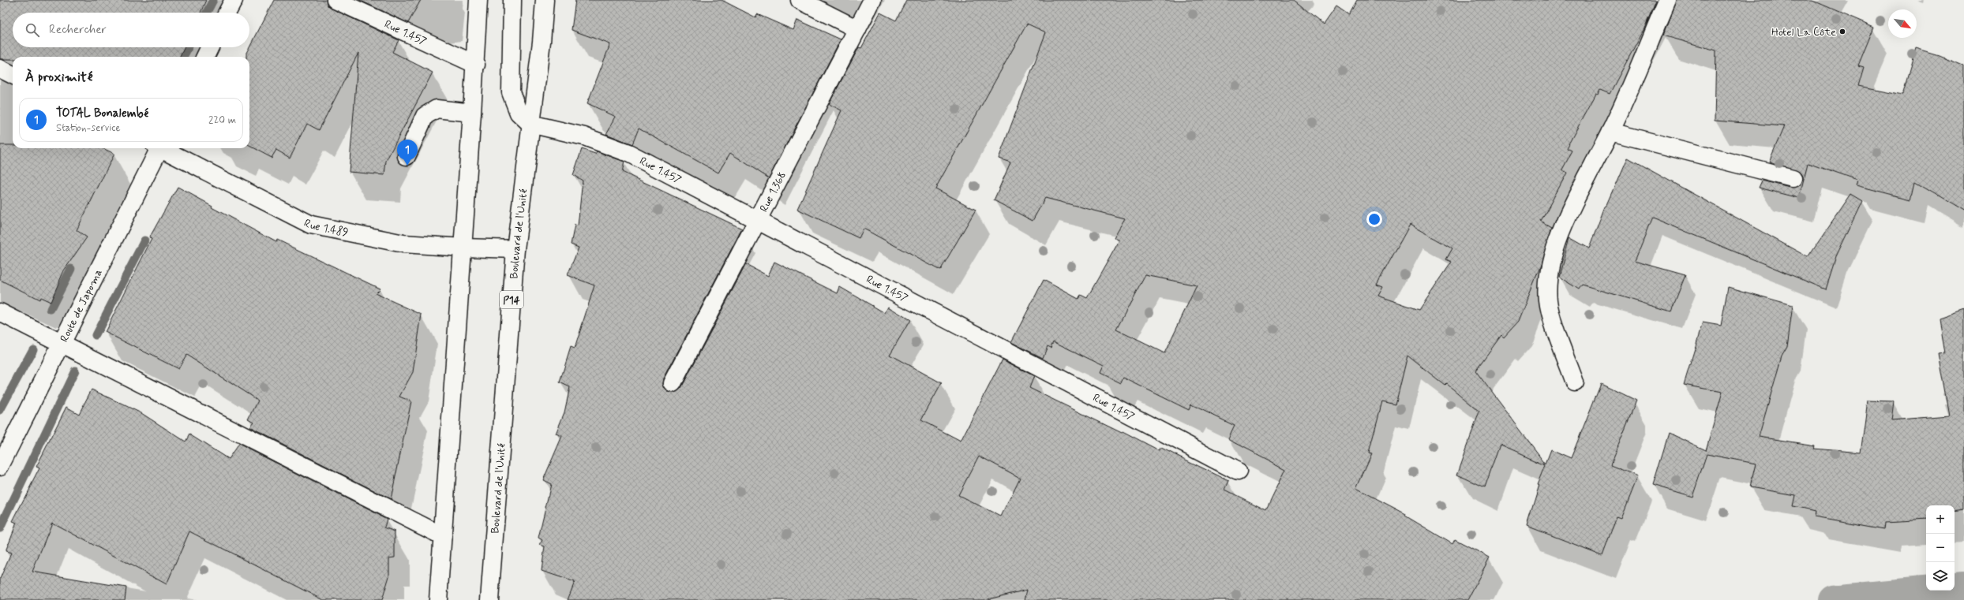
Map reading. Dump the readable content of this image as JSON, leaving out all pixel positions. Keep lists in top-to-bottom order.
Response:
{
  "streets": {
    "street": [
      "Rue 1.457",
      "Rue 1.368",
      "Rue 1.489",
      "Boulevard de l'Unité",
      "P14",
      "Route de Japoma"
    ]
  },
  "crossings": [
    ["Rue 1.457", "Rue 1.368"],
    ["Rue 1.457", "Boulevard de l'Unité"],
    ["Rue 1.489", "Boulevard de l'Unité"]
  ],
  "places": ["Hotel La Côte"],
  "north": "bottom right",
  "page": {
    "search": "Rechercher",
    "heading": "À proximité",
    "list": [
      {
        "mark": "1",
        "name": "TOTAL Bonalembé",
        "note": "Station-service",
        "value": "220 m"
      }
    ],
    "pins": "1",
    "map_buttons": ["+", "−"]
  }
}
